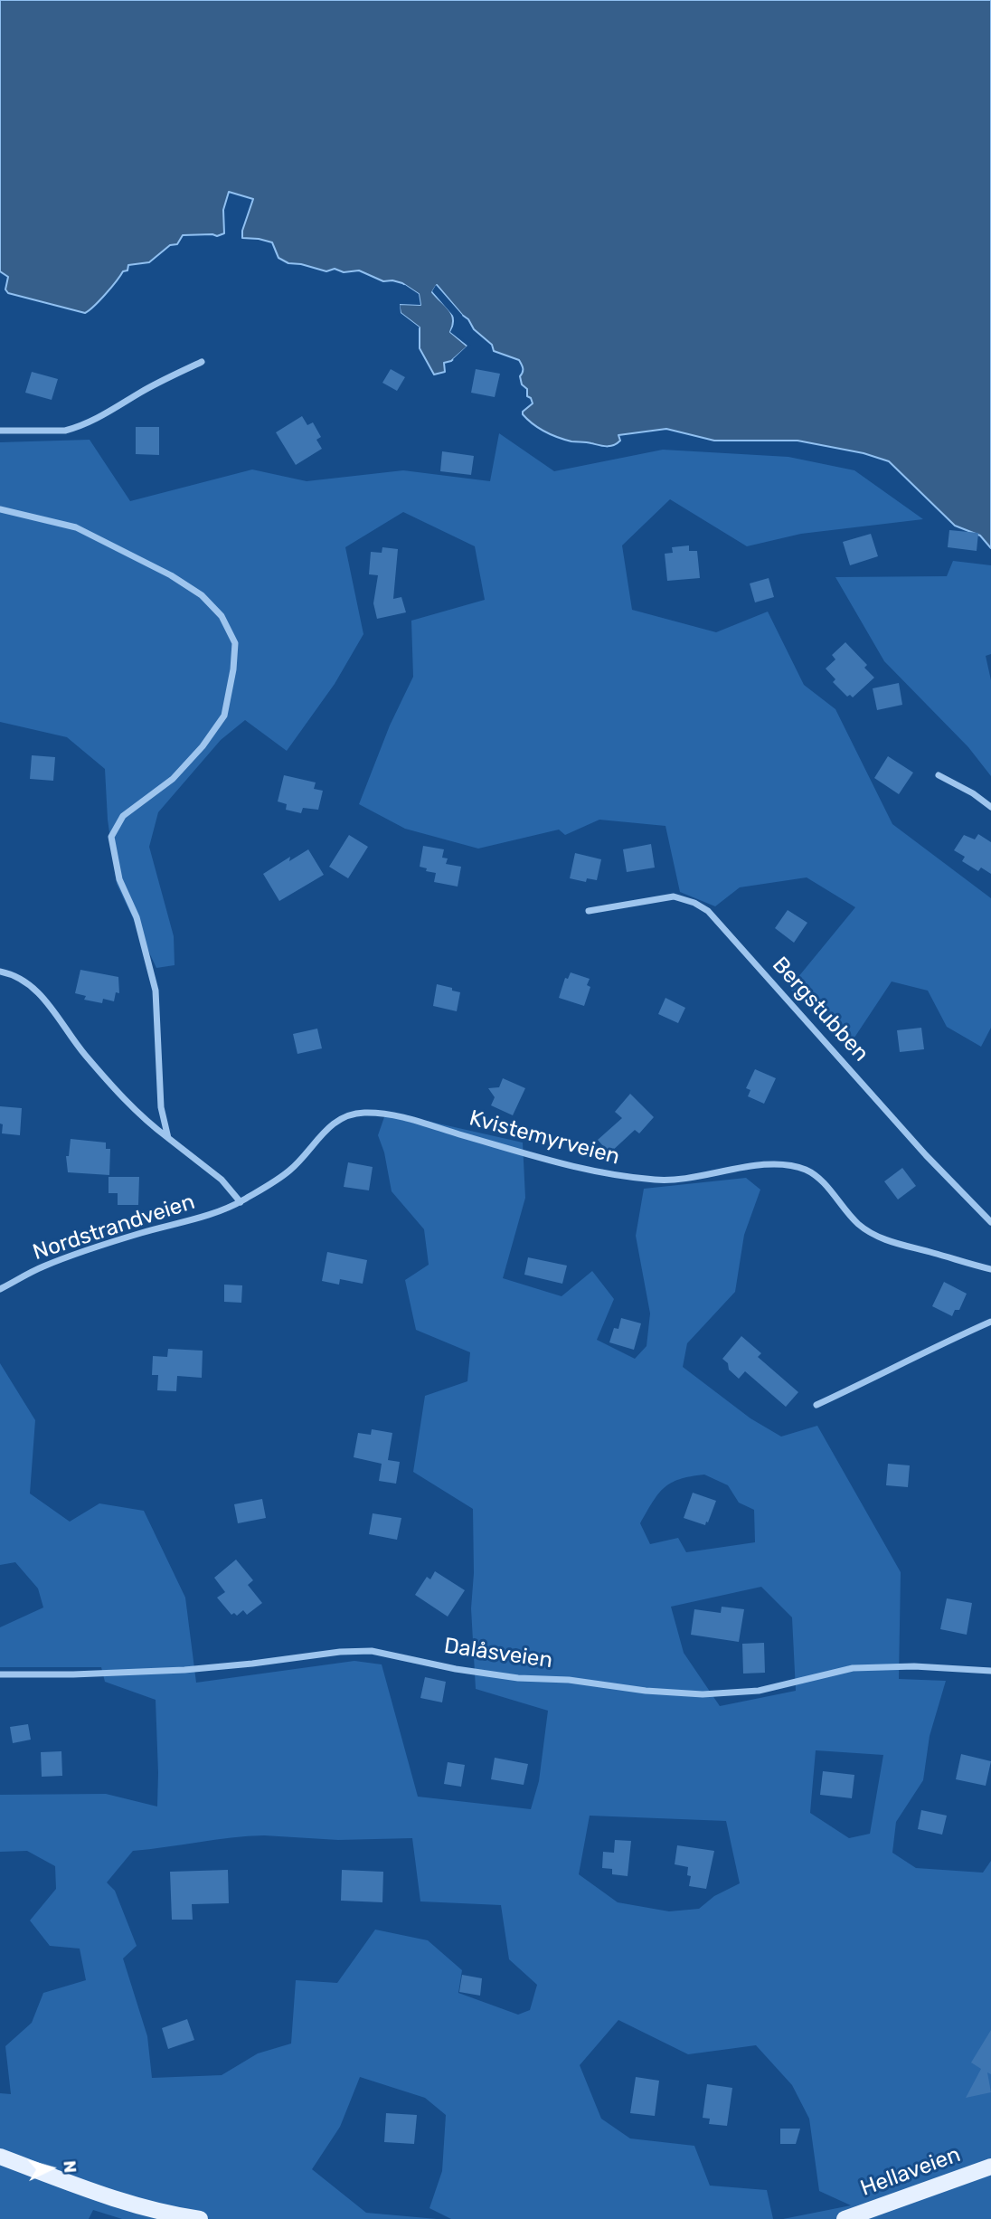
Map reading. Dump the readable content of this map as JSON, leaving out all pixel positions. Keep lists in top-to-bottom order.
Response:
{
  "streets": {
    "main road": ["Hellaveien"],
    "street": [
      "Bergstubben",
      "Kvistemyrveien",
      "Nordstrandveien",
      "Dalåsveien"
    ]
  },
  "crossings": [
    ["Kvistemyrveien", "Nordstrandveien"]
  ],
  "north": "right"
}
